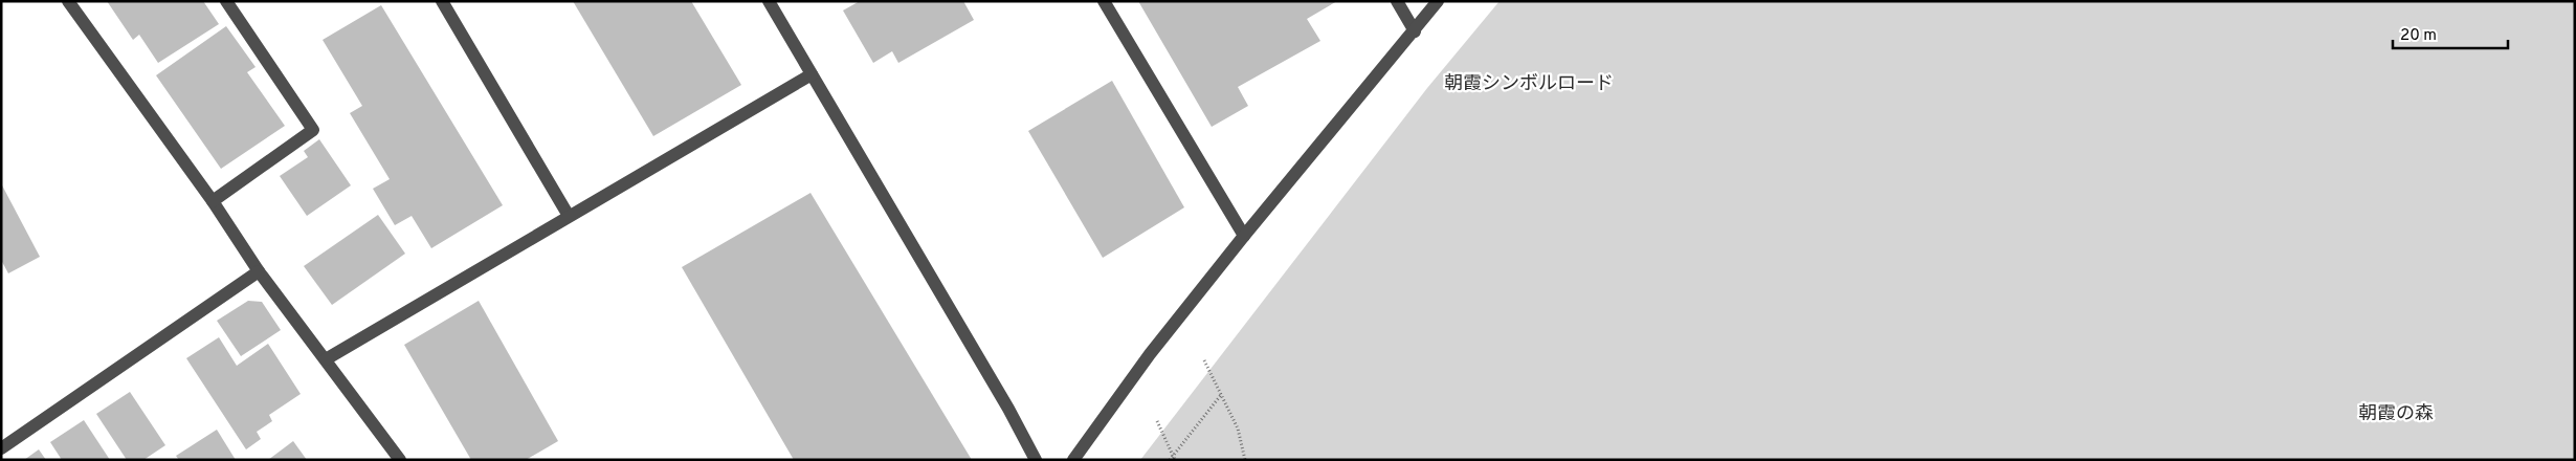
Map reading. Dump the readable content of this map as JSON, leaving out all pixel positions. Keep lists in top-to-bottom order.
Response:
{
  "parks": ["朝霞シンボルロード", "朝霞の森"],
  "scale_bar": "20 m"
}
